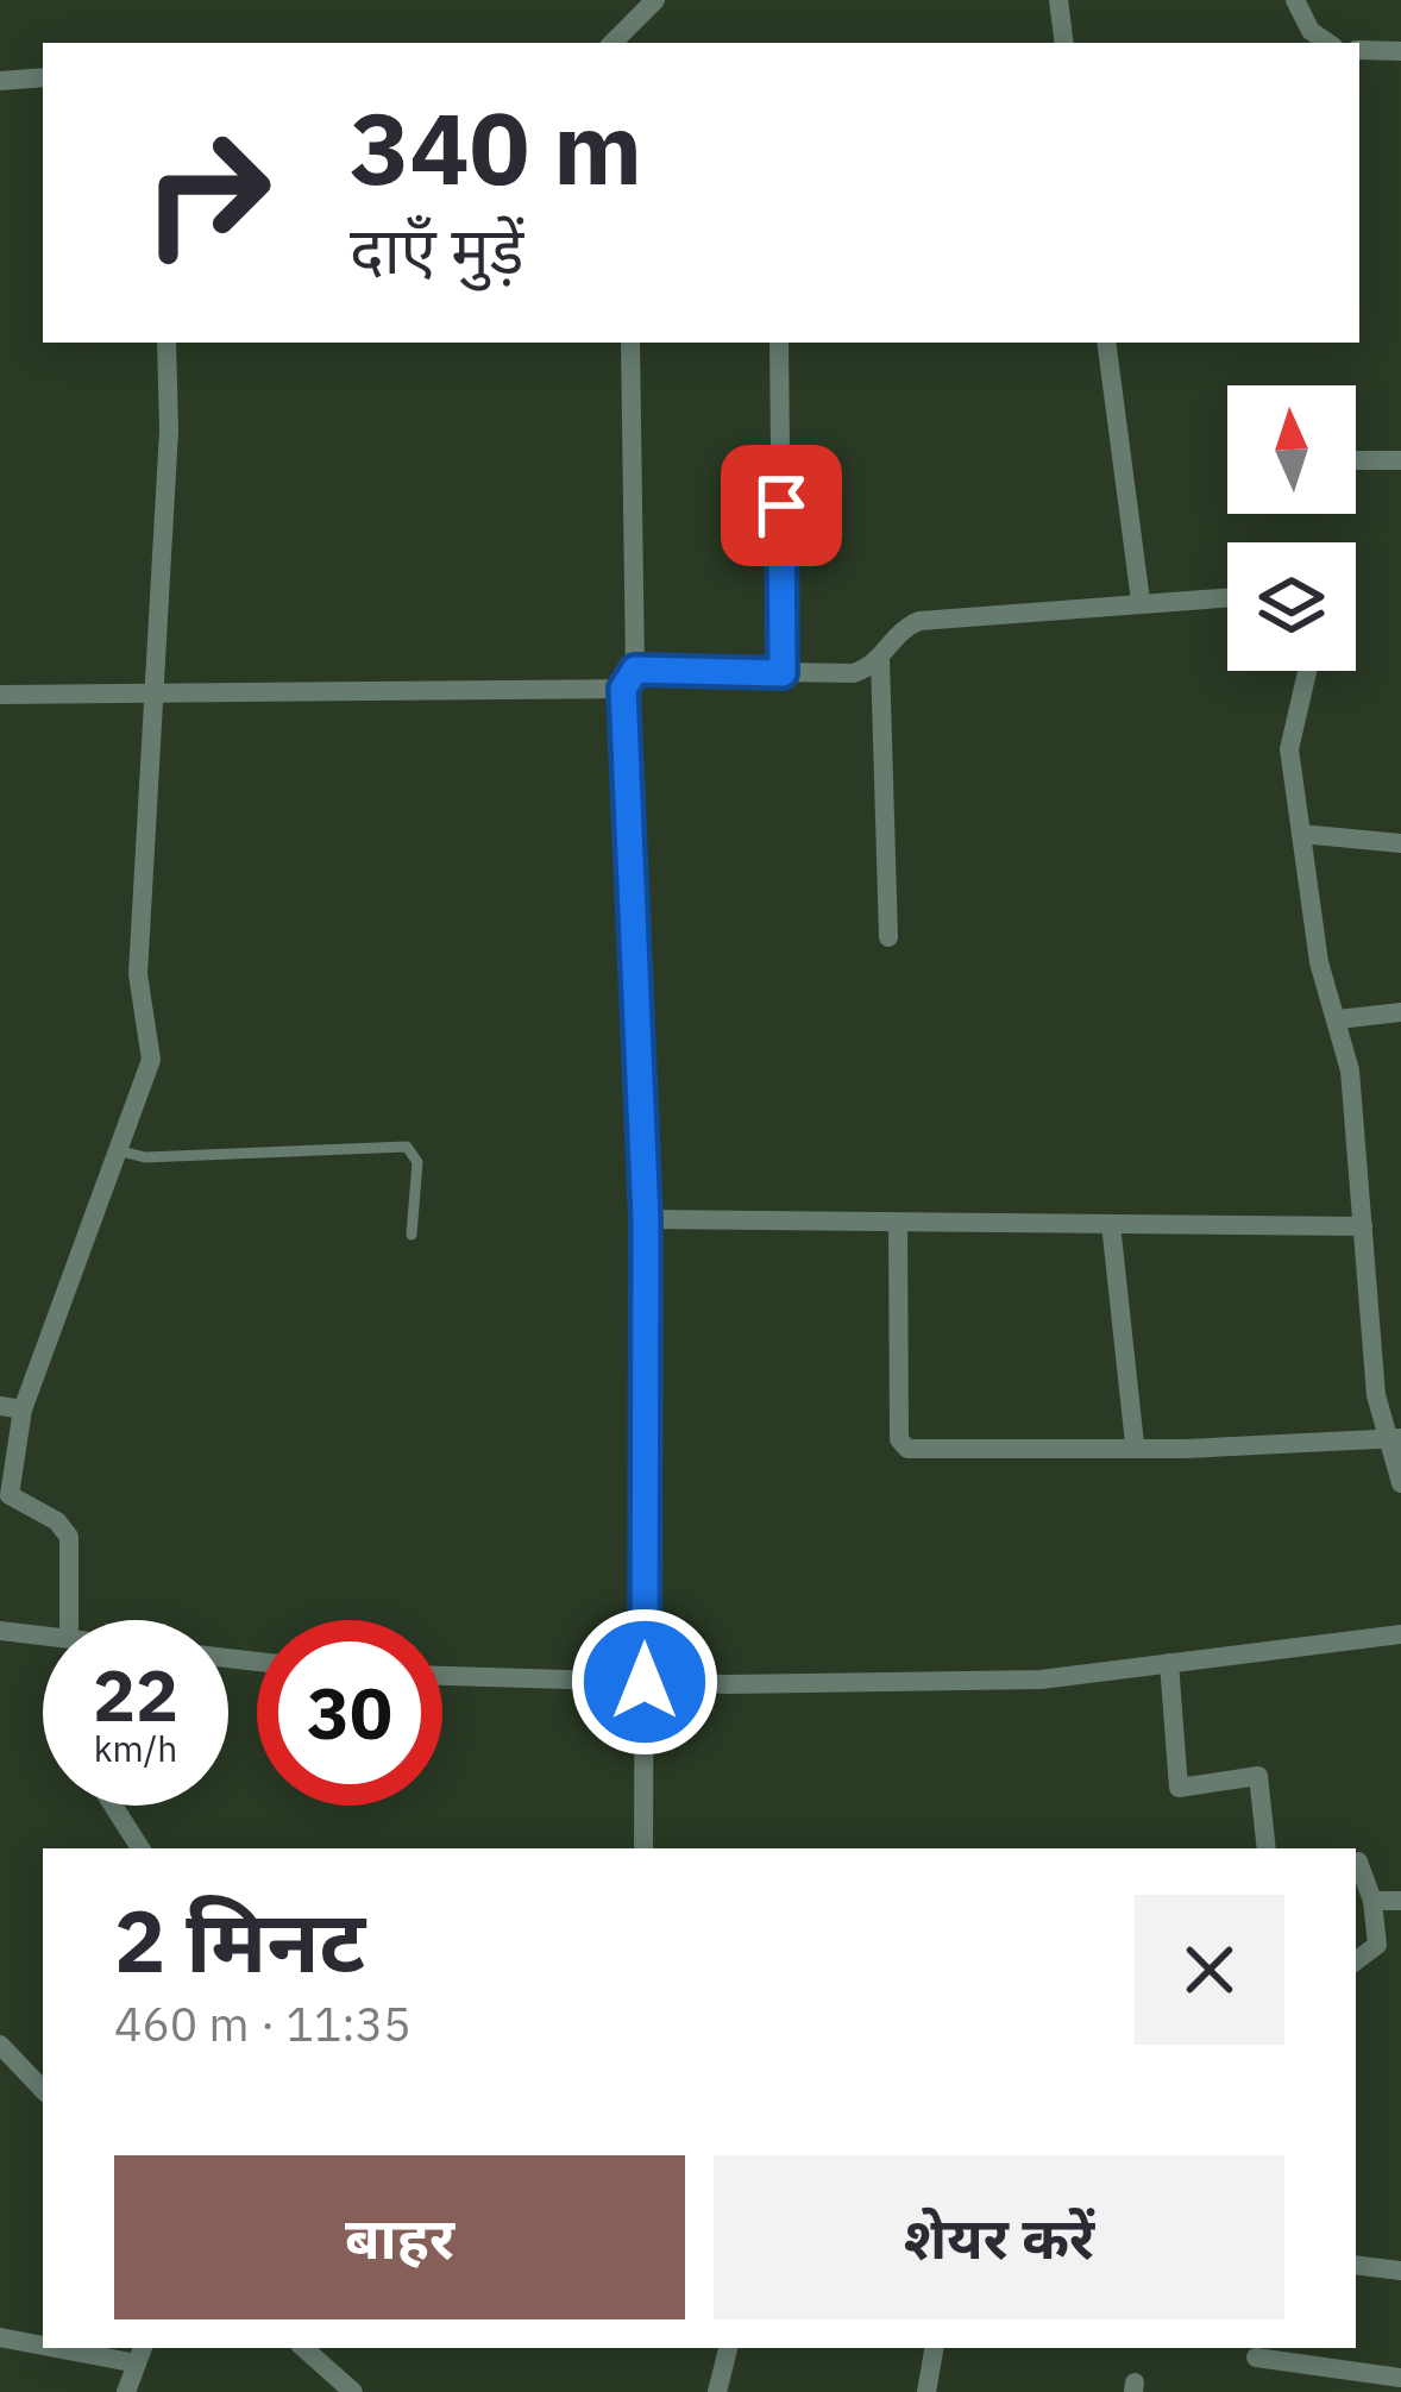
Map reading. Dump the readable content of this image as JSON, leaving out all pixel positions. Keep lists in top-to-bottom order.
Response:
{
  "north": "top",
  "page": {
    "turn": ["340 m", "दाएँ मुड़ें"],
    "speed": "22 km/h",
    "limit": "30",
    "heading": ["2 मिनट", "460 m · 11:35"],
    "buttons": ["बाहर", "शेयर करें"]
  }
}
